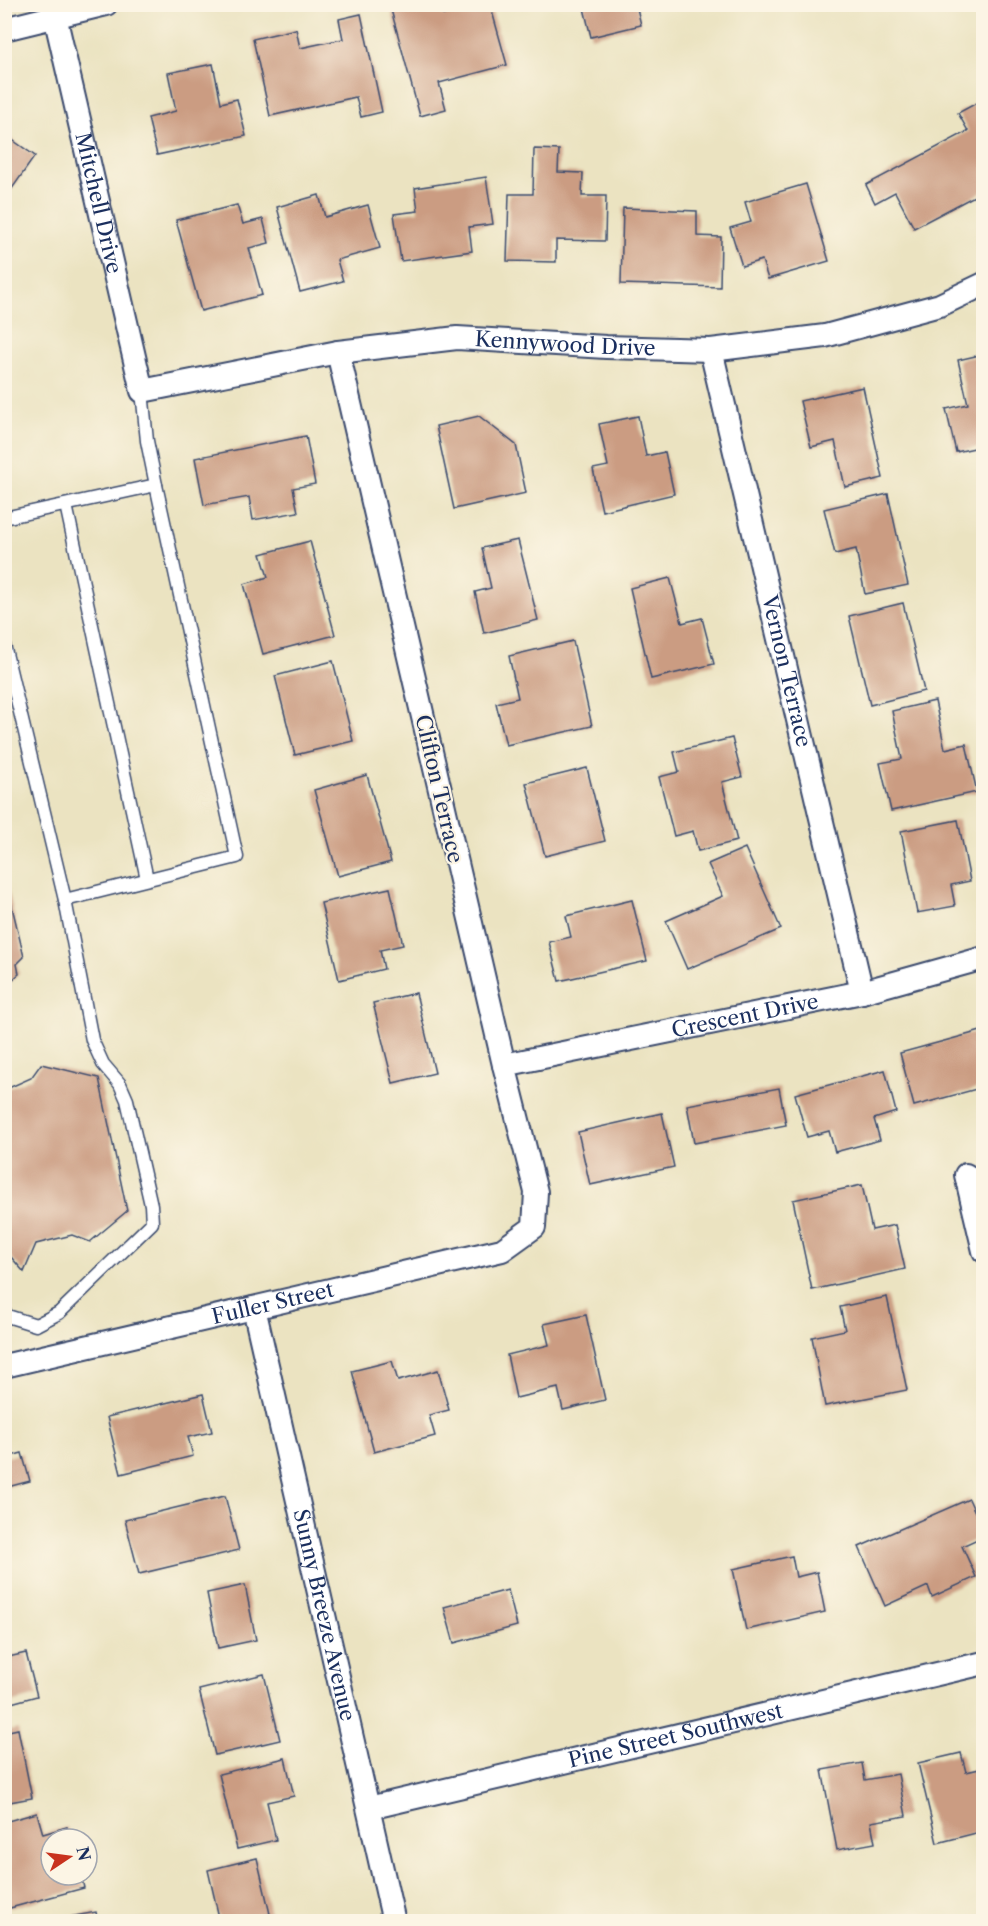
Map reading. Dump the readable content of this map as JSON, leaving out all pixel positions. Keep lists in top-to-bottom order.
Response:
{
  "streets": {
    "street": [
      "Mitchell Drive",
      "Kennywood Drive",
      "Vernon Terrace",
      "Clifton Terrace",
      "Crescent Drive",
      "Fuller Street",
      "Sunny Breeze Avenue",
      "Pine Street Southwest"
    ]
  },
  "crossings": [
    ["Mitchell Drive", "Kennywood Drive"],
    ["Kennywood Drive", "Vernon Terrace"],
    ["Kennywood Drive", "Clifton Terrace"],
    ["Vernon Terrace", "Crescent Drive"],
    ["Clifton Terrace", "Crescent Drive"],
    ["Clifton Terrace", "Fuller Street"],
    ["Fuller Street", "Sunny Breeze Avenue"],
    ["Sunny Breeze Avenue", "Pine Street Southwest"]
  ],
  "north": "right"
}
